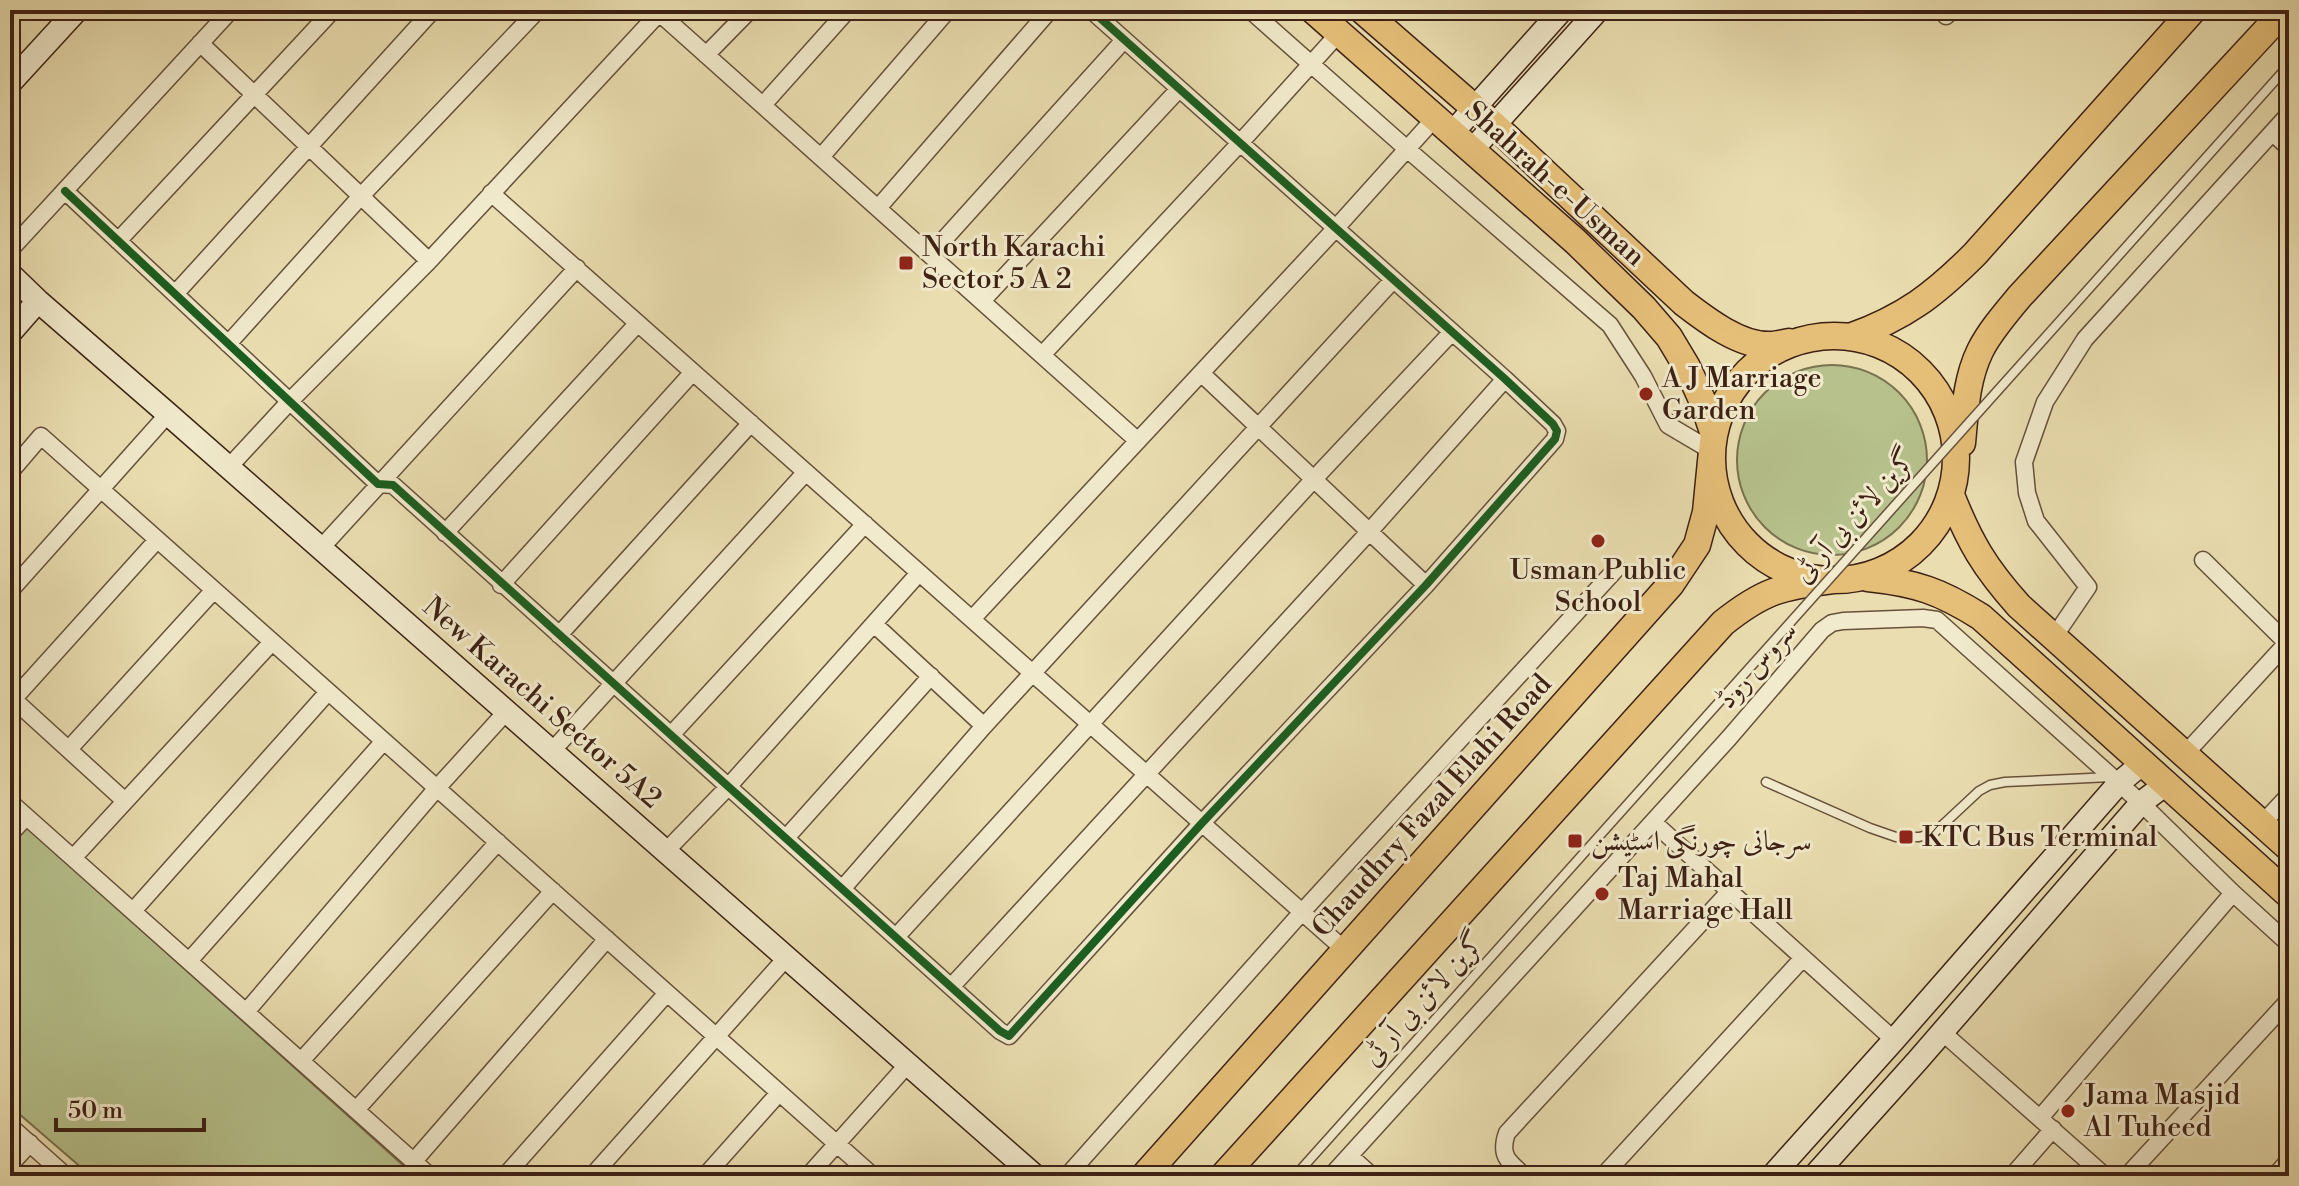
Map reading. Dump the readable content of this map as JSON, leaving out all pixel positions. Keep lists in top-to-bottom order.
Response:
{
  "streets": {
    "main road": ["Shahrah-e-Usman", "Chaudhry Fazal Elahi Road"],
    "street": ["سروس روڈ", "New Karachi Sector 5A2"],
    "lane": ["گرین لائن بی آر ٹی"]
  },
  "crossings": [
    ["Shahrah-e-Usman", "Chaudhry Fazal Elahi Road"]
  ],
  "places": {
    "transit": ["North Karachi Sector 5 A 2", "KTC Bus Terminal", "سرجانی چورنگی اسٹیشن"],
    "other": [
      "A J Marriage Garden",
      "Usman Public School",
      "Taj Mahal Marriage Hall",
      "Jama Masjid Al Tuheed"
    ]
  },
  "scale_bar": "50 m"
}
